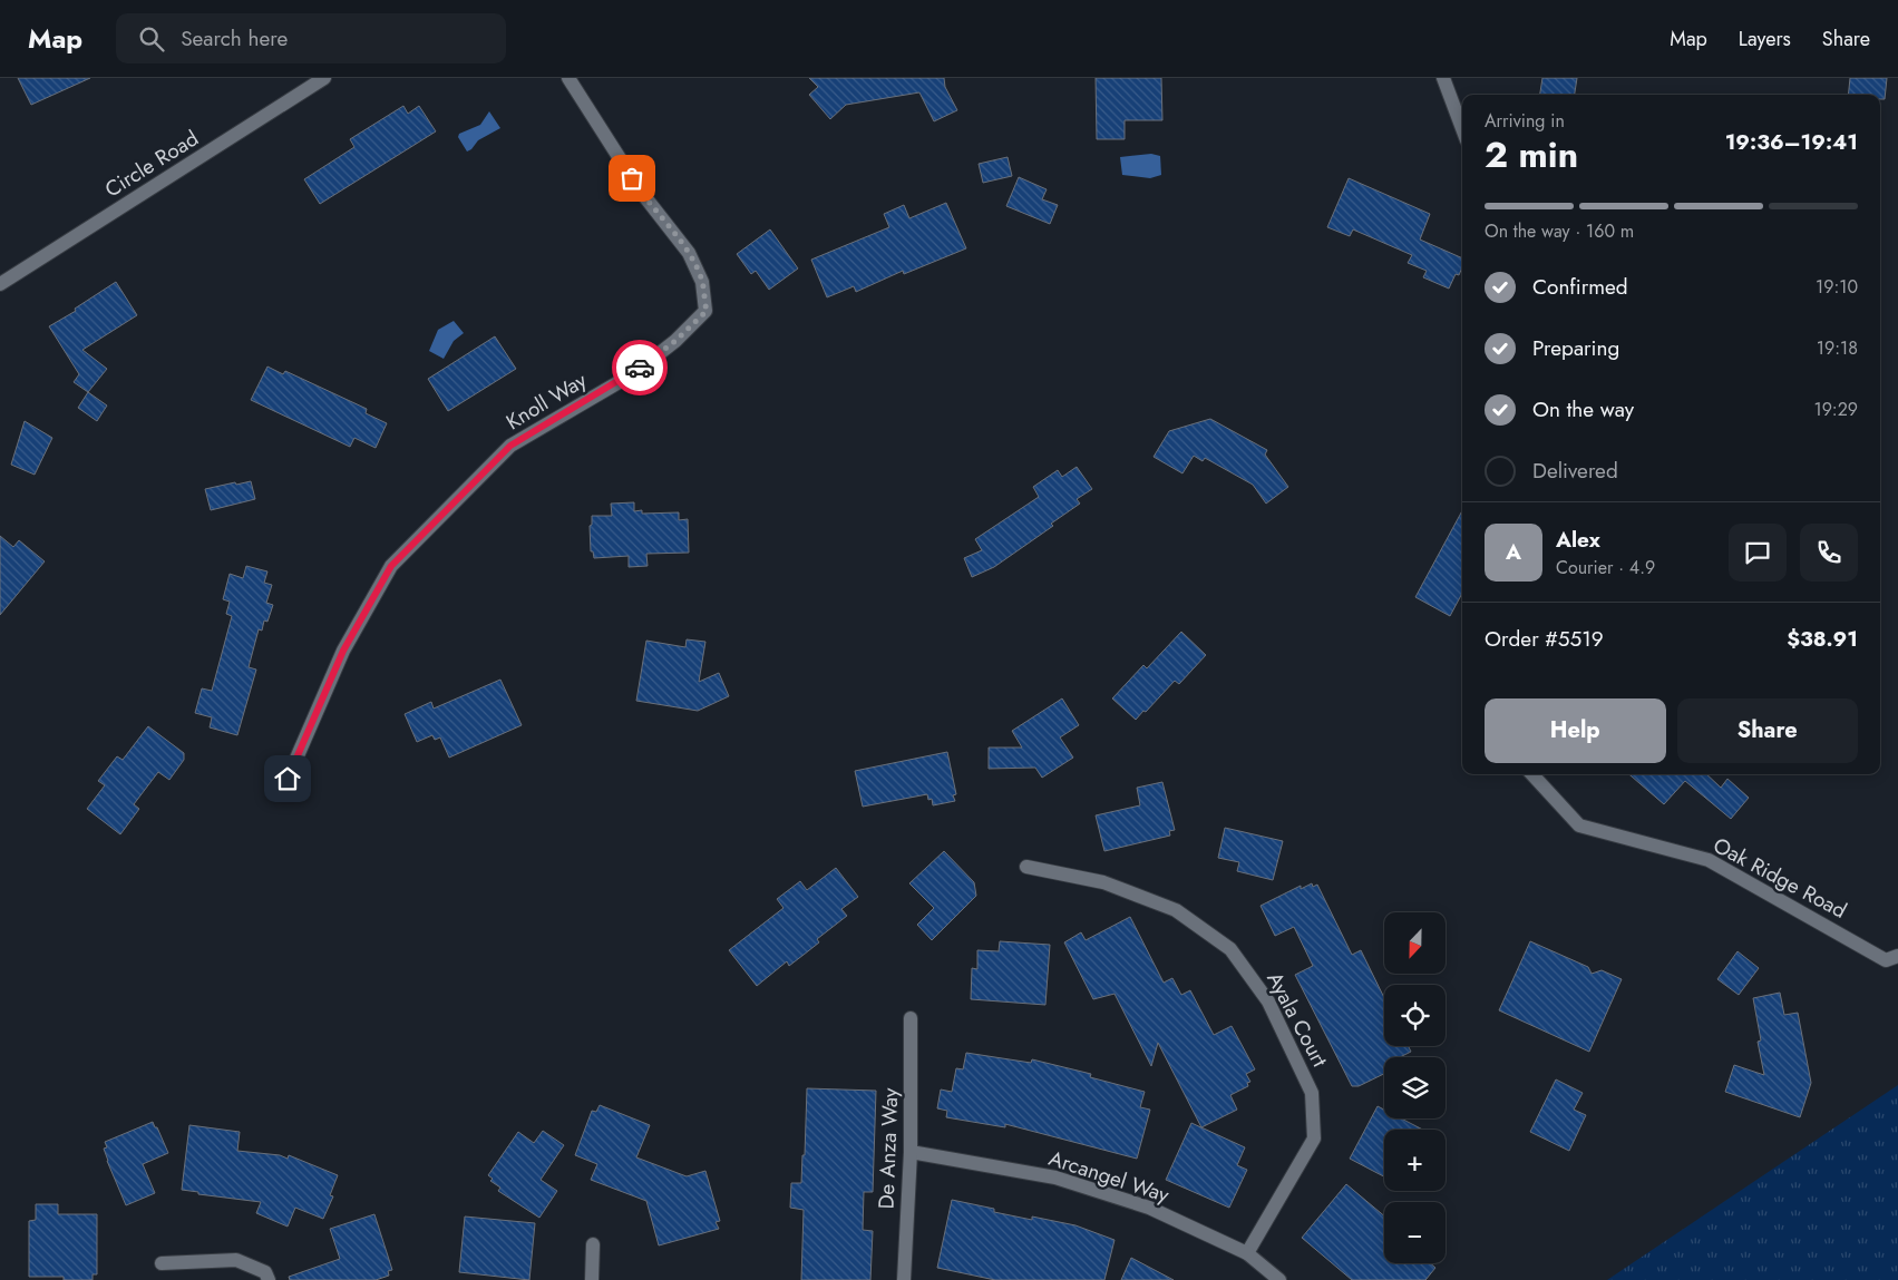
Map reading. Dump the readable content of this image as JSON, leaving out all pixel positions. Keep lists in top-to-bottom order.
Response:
{
  "streets": {
    "street": [
      "Circle Road",
      "Knoll Way",
      "Oak Ridge Road",
      "Ayala Court",
      "De Anza Way",
      "Arcangel Way"
    ]
  },
  "crossings": [
    ["Ayala Court", "Arcangel Way"],
    ["De Anza Way", "Arcangel Way"]
  ],
  "north": "bottom",
  "page": {
    "header": "Map",
    "search": "Search here",
    "nav": ["Map", "Layers", "Share"],
    "heading": ["2 min", "Arriving in", "19:36–19:41"],
    "panel": [
      "Alex",
      "Courier · 4.9",
      "Order #5519",
      "$38.91"
    ],
    "bar": "On the way · 160 m",
    "list": [
      ["Confirmed", "19:10"],
      ["Preparing", "19:18"],
      ["On the way", "19:29"],
      "Delivered"
    ],
    "round": "A",
    "buttons": ["Help", "Share"],
    "map_buttons": ["+", "−"]
  }
}
